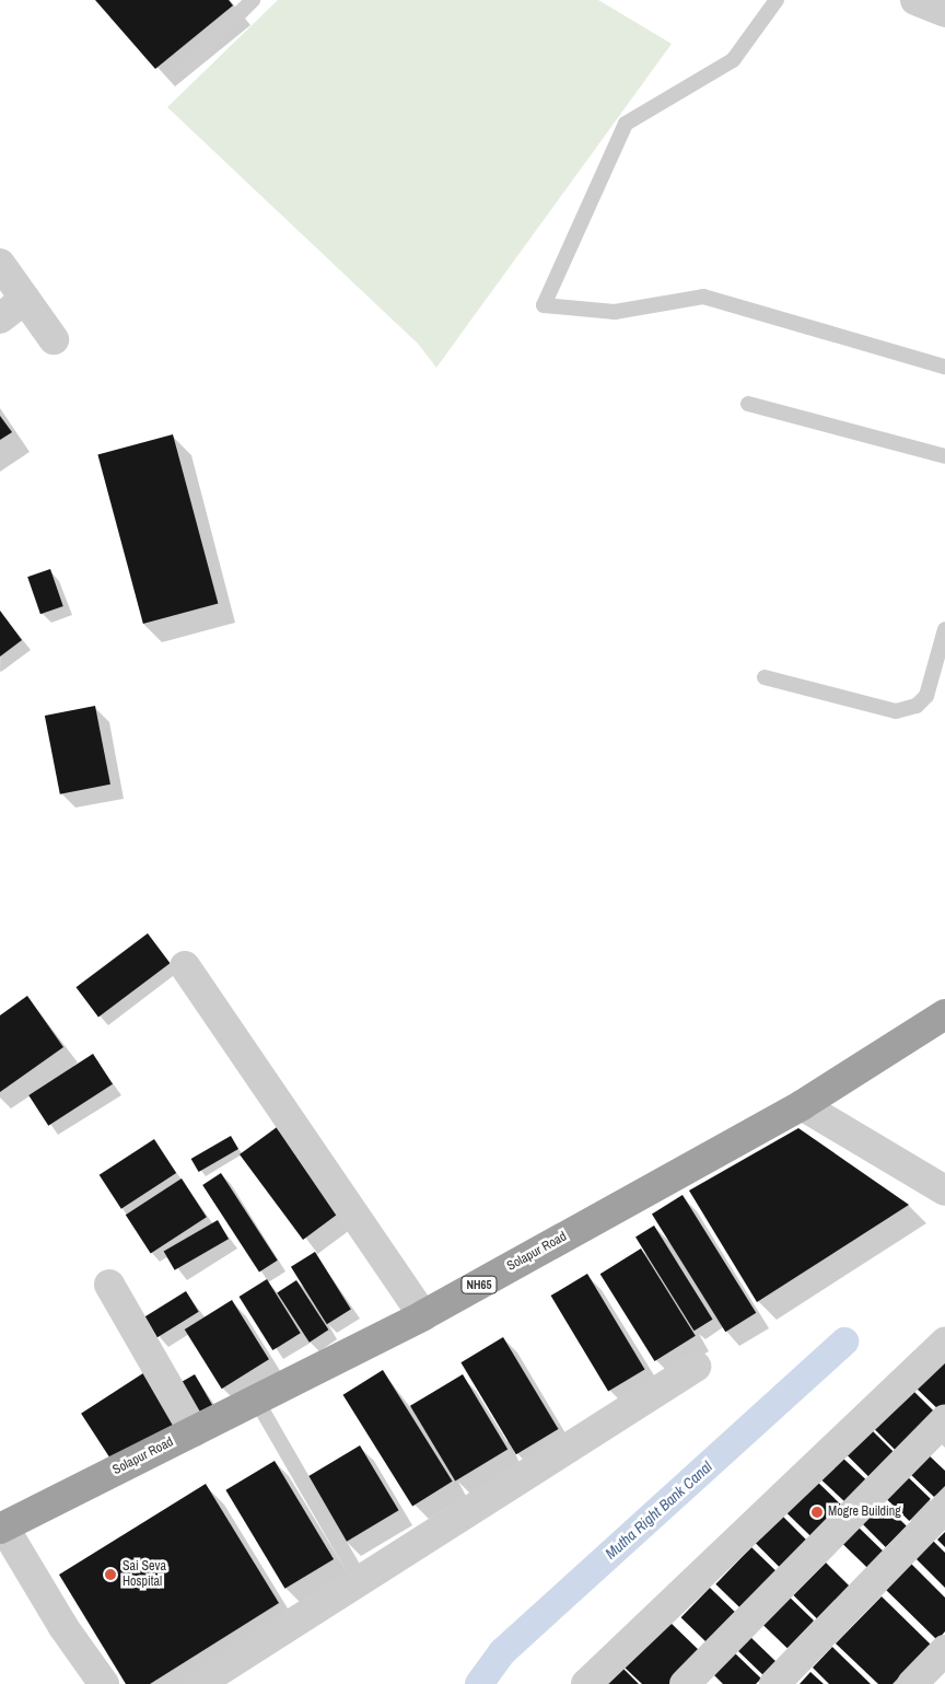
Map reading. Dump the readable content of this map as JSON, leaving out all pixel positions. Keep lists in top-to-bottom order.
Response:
{
  "streets": {
    "highway": ["Solapur Road", "NH65"]
  },
  "water": ["Mutha Right Bank Canal"],
  "places": ["Mogre Building", "Sai Seva Hospital"]
}
